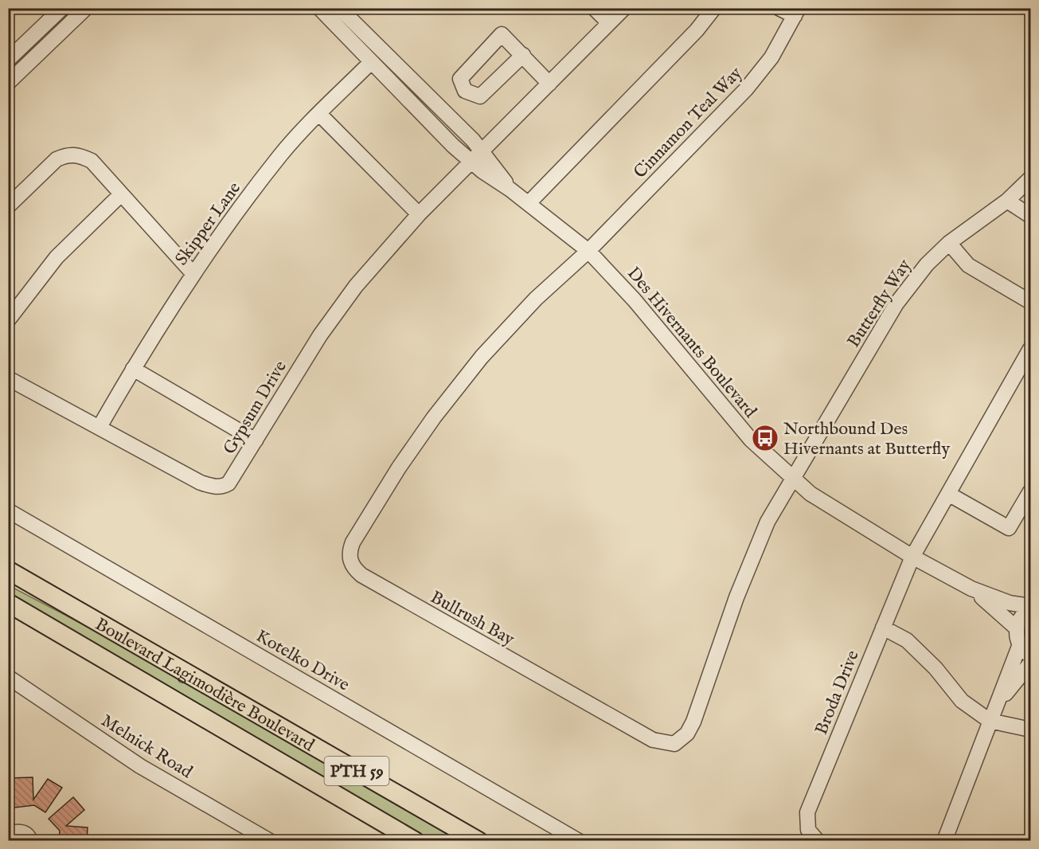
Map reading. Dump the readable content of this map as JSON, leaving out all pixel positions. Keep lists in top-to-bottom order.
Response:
{
  "streets": {
    "main road": ["Boulevard Lagimodière Boulevard", "PTH 59"],
    "street": [
      "Cinnamon Teal Way",
      "Skipper Lane",
      "Butterfly Way",
      "Des Hivernants Boulevard",
      "Gypsum Drive",
      "Bullrush Bay",
      "Kotelko Drive",
      "Broda Drive",
      "Melnick Road"
    ]
  },
  "crossings": [
    ["Cinnamon Teal Way", "Des Hivernants Boulevard"],
    ["Cinnamon Teal Way", "Bullrush Bay"],
    ["Skipper Lane", "Des Hivernants Boulevard"],
    ["Skipper Lane", "Gypsum Drive"],
    ["Butterfly Way", "Des Hivernants Boulevard"],
    ["Butterfly Way", "Bullrush Bay"],
    ["Des Hivernants Boulevard", "Gypsum Drive"],
    ["Des Hivernants Boulevard", "Bullrush Bay"],
    ["Des Hivernants Boulevard", "Broda Drive"]
  ],
  "places": {
    "bus stop": ["Northbound Des Hivernants at Butterfly"]
  }
}
